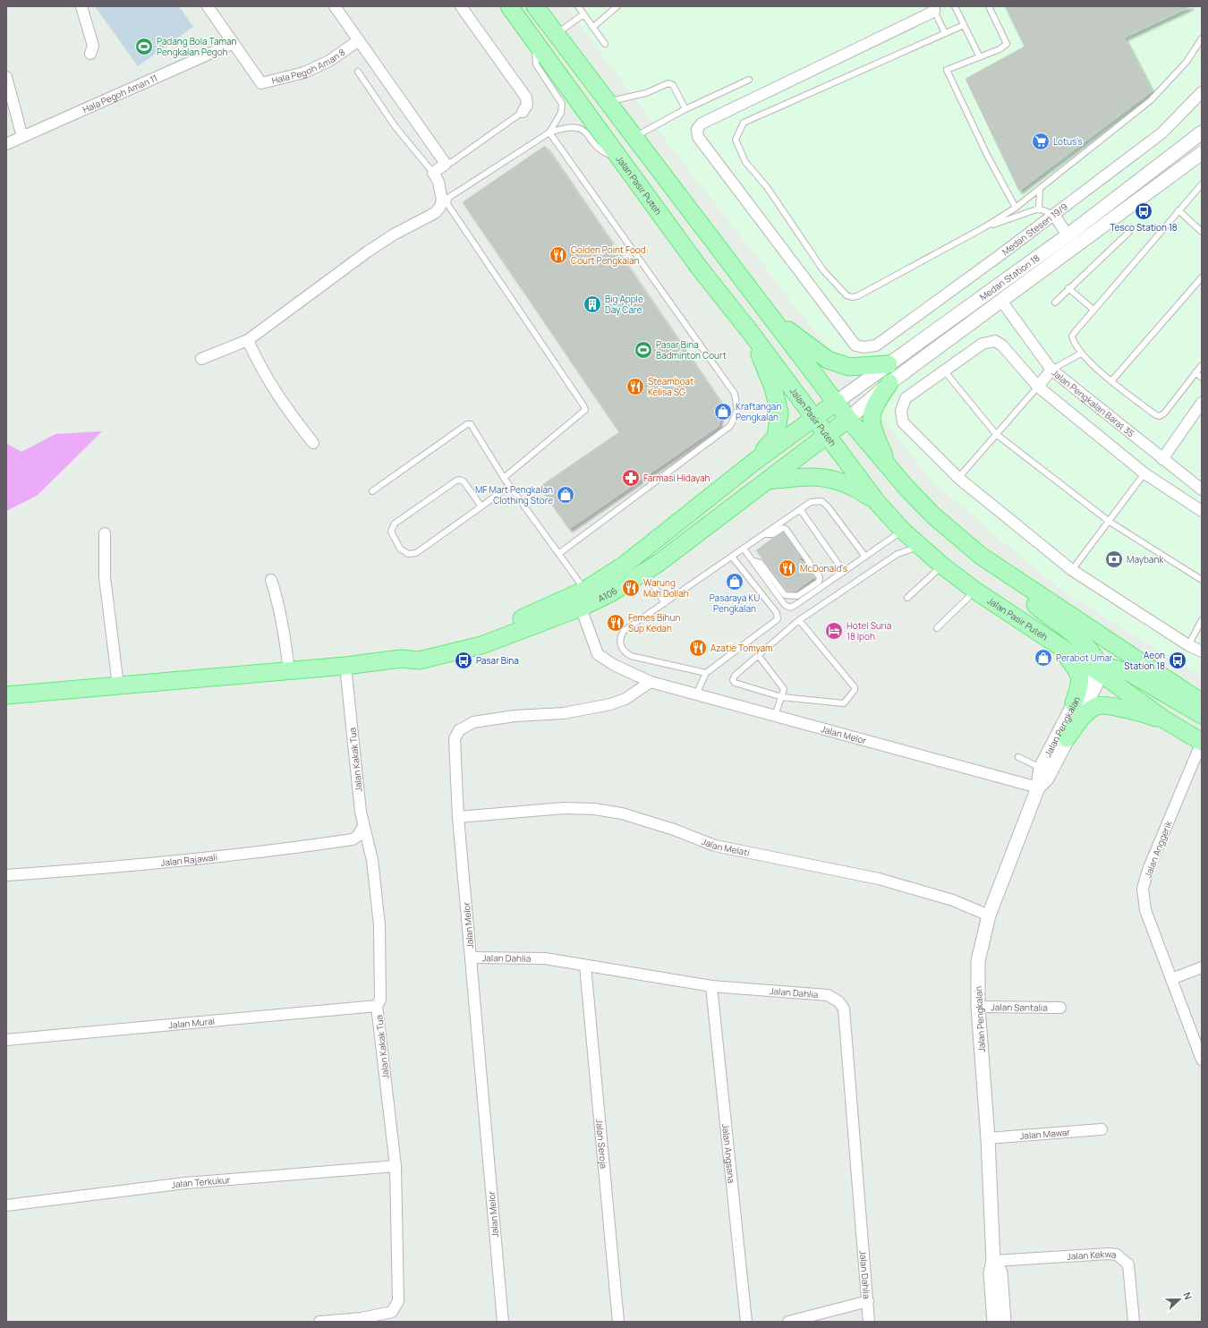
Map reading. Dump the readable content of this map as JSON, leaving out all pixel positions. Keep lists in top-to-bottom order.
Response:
{
  "streets": {
    "main road": ["Jalan Pasir Puteh", "Medan Station 18", "A106"],
    "street": [
      "Hala Pegoh Aman 8",
      "Hala Pegoh Aman 11",
      "Medan Stesen 19/9",
      "Jalan Pengkalan Barat 35",
      "Jalan Pengkalan",
      "Jalan Melor",
      "Jalan Kakak Tua",
      "Jalan Melati",
      "Jalan Anggerik",
      "Jalan Rajawali",
      "Jalan Dahlia",
      "Jalan Santalia",
      "Jalan Murai",
      "Jalan Mawar",
      "Jalan Seroja",
      "Jalan Angsana",
      "Jalan Terkukur",
      "Jalan Kekwa"
    ]
  },
  "crossings": [
    ["Hala Pegoh Aman 8", "Hala Pegoh Aman 11"],
    ["Jalan Pasir Puteh", "Medan Station 18"],
    ["Jalan Pasir Puteh", "Jalan Pengkalan"],
    ["Jalan Pasir Puteh", "Jalan Anggerik"],
    ["Medan Station 18", "Jalan Pengkalan Barat 35"],
    ["Medan Station 18", "A106"],
    ["A106", "Jalan Melor"],
    ["Jalan Pengkalan", "Jalan Melor"],
    ["Jalan Pengkalan", "Jalan Melati"],
    ["Jalan Pengkalan", "Jalan Santalia"],
    ["Jalan Pengkalan", "Jalan Mawar"],
    ["Jalan Pengkalan", "Jalan Kekwa"],
    ["Jalan Melor", "Jalan Melati"],
    ["Jalan Melor", "Jalan Dahlia"],
    ["Jalan Kakak Tua", "Jalan Rajawali"],
    ["Jalan Kakak Tua", "Jalan Murai"],
    ["Jalan Kakak Tua", "Jalan Terkukur"],
    ["Jalan Dahlia", "Jalan Seroja"],
    ["Jalan Dahlia", "Jalan Angsana"]
  ],
  "places": {
    "sports": ["Padang Bola Taman Pengkalan Pegoh", "Pasar Bina Badminton Court"],
    "supermarket": ["Lotus's"],
    "bus stop": ["Tesco Station 18", "Pasar Bina", "Aeon Station 18"],
    "restaurant": [
      "Golden Point Food Court Pengkalan",
      "Steamboat Kelisa SG",
      "McDonald's",
      "Warung Mah Dollah",
      "Femes Bihun Sup Kedah",
      "Azatie Tomyam"
    ],
    "building": ["Big Apple Day Care"],
    "shop": [
      "Kraftangan Pengkalan",
      "MF Mart Pengkalan Clothing Store",
      "Pasaraya KU Pengkalan",
      "Perabot Umar"
    ],
    "pharmacy": ["Farmasi Hidayah"],
    "bank": ["Maybank"],
    "hotel": ["Hotel Suria 18 Ipoh"]
  },
  "north": "right"
}
